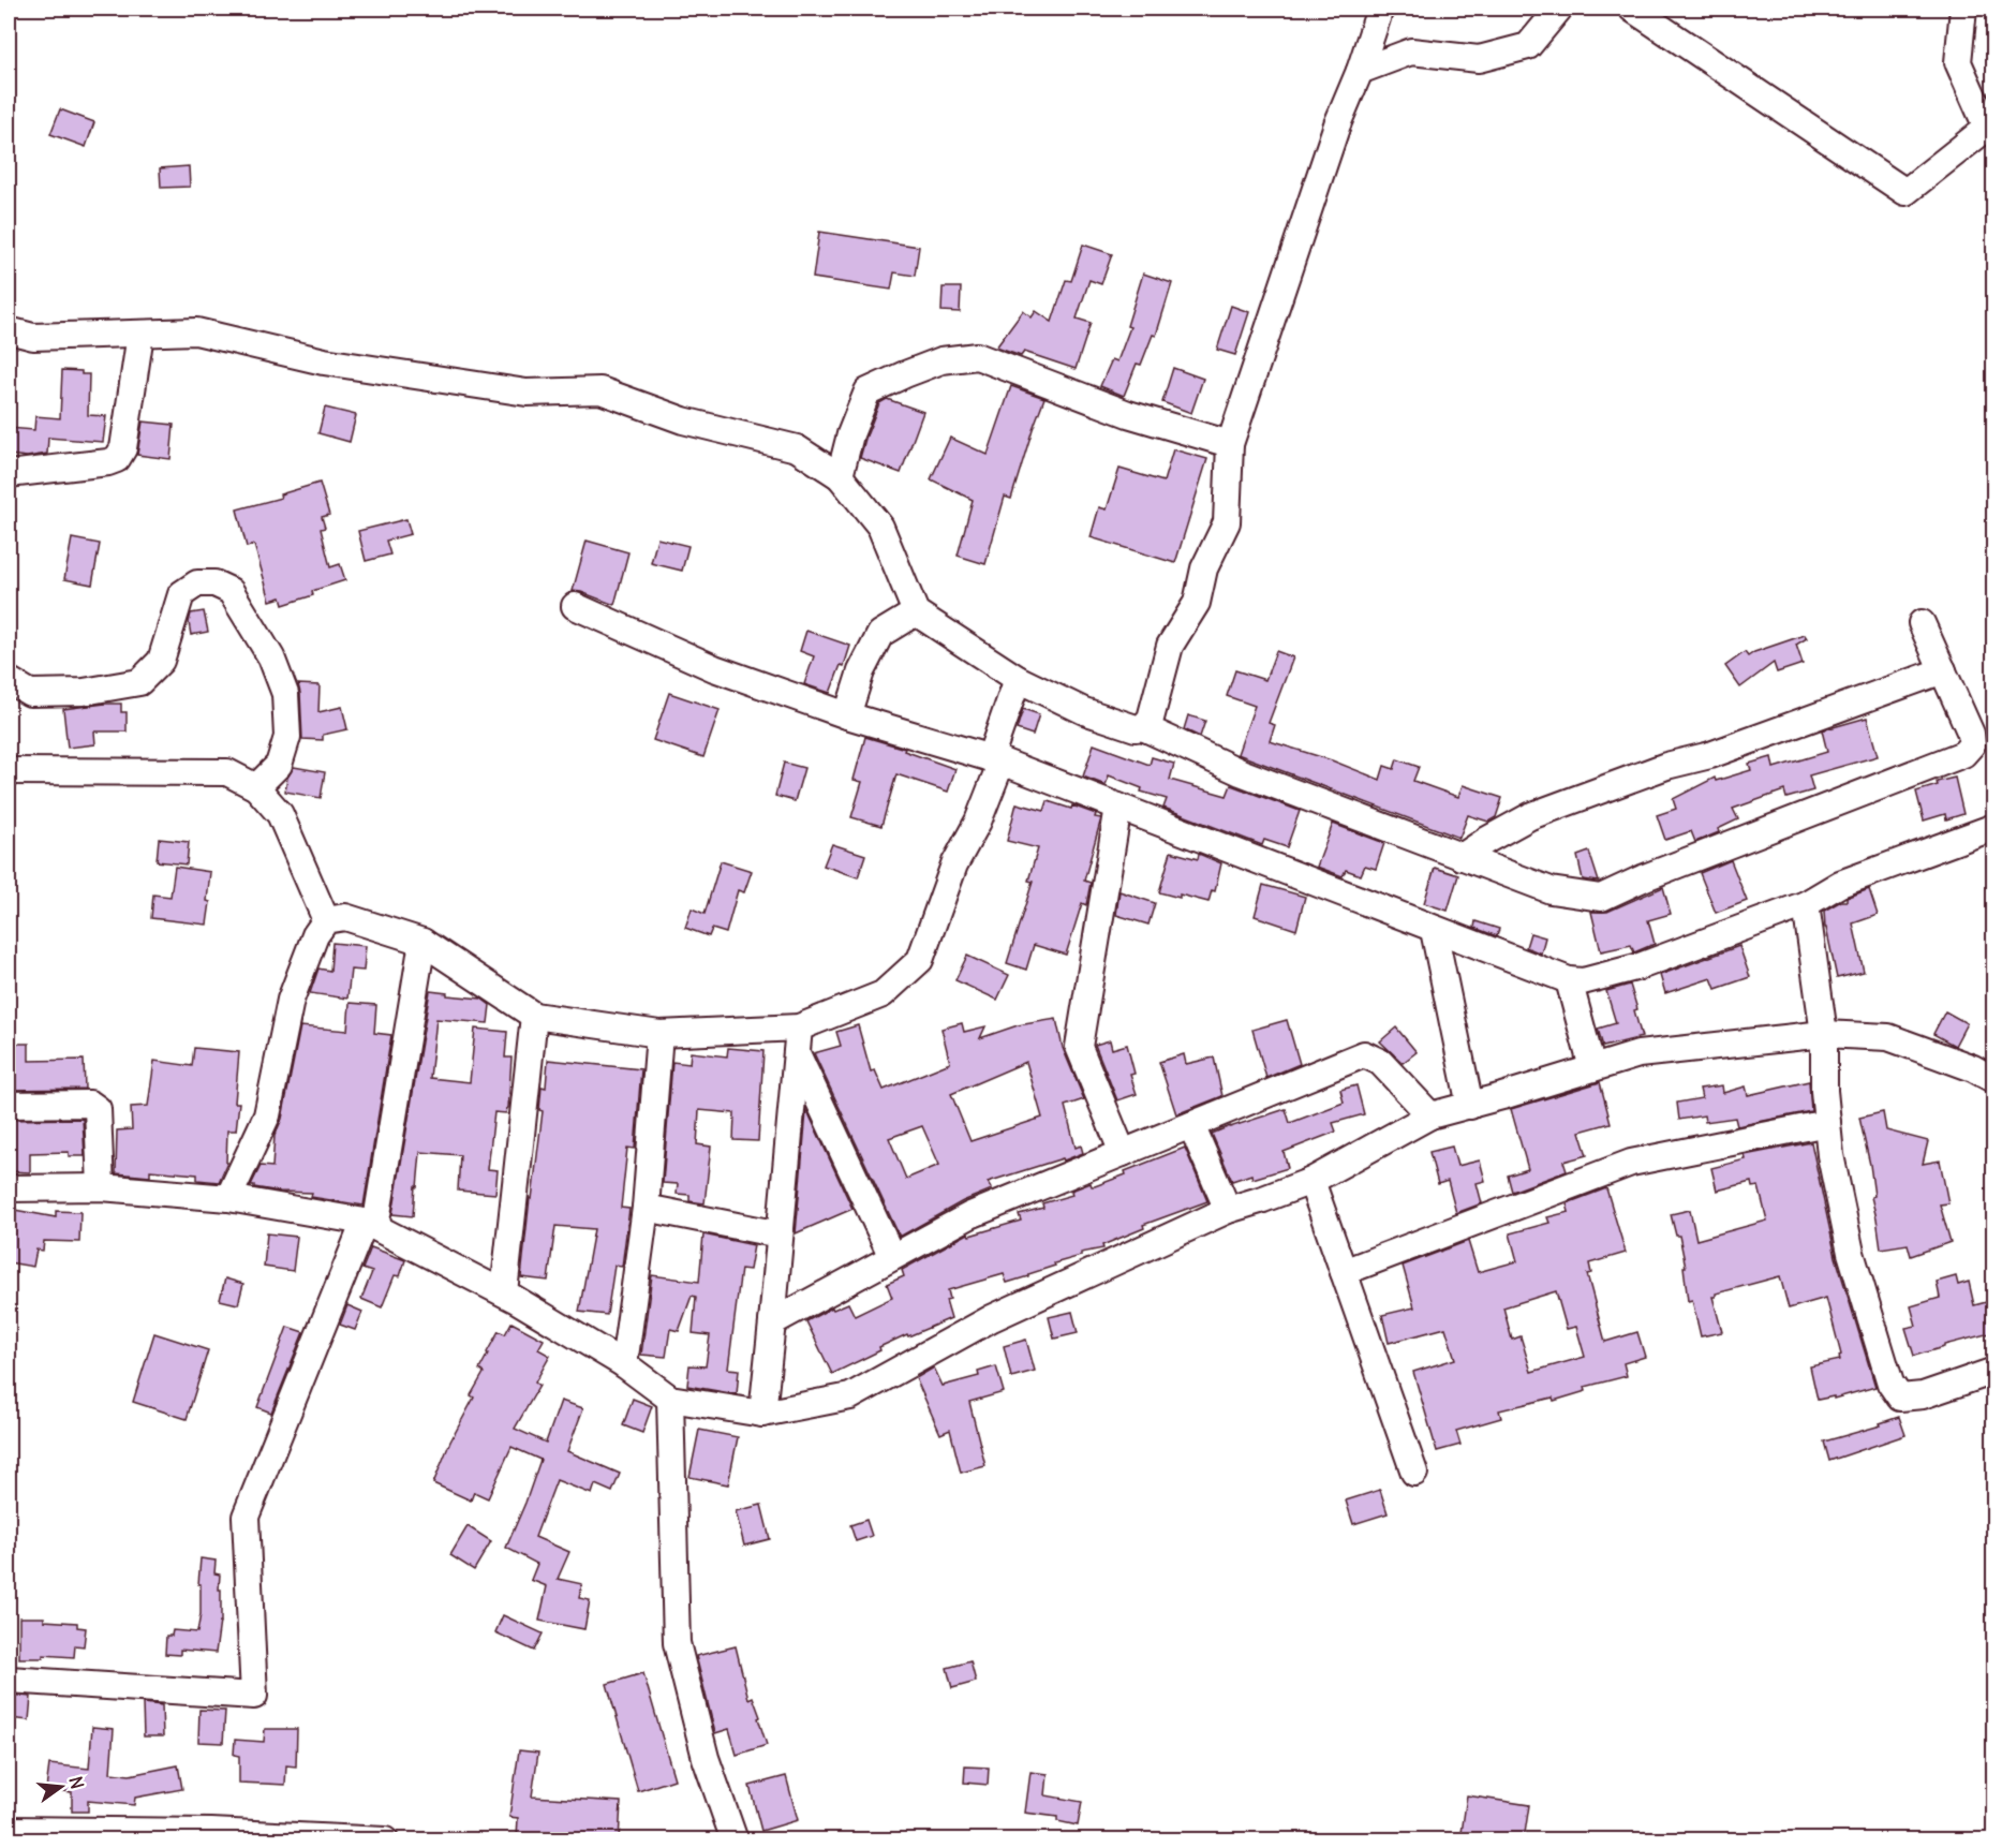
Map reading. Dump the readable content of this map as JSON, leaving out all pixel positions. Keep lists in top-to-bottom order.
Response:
{
  "north": "right"
}
